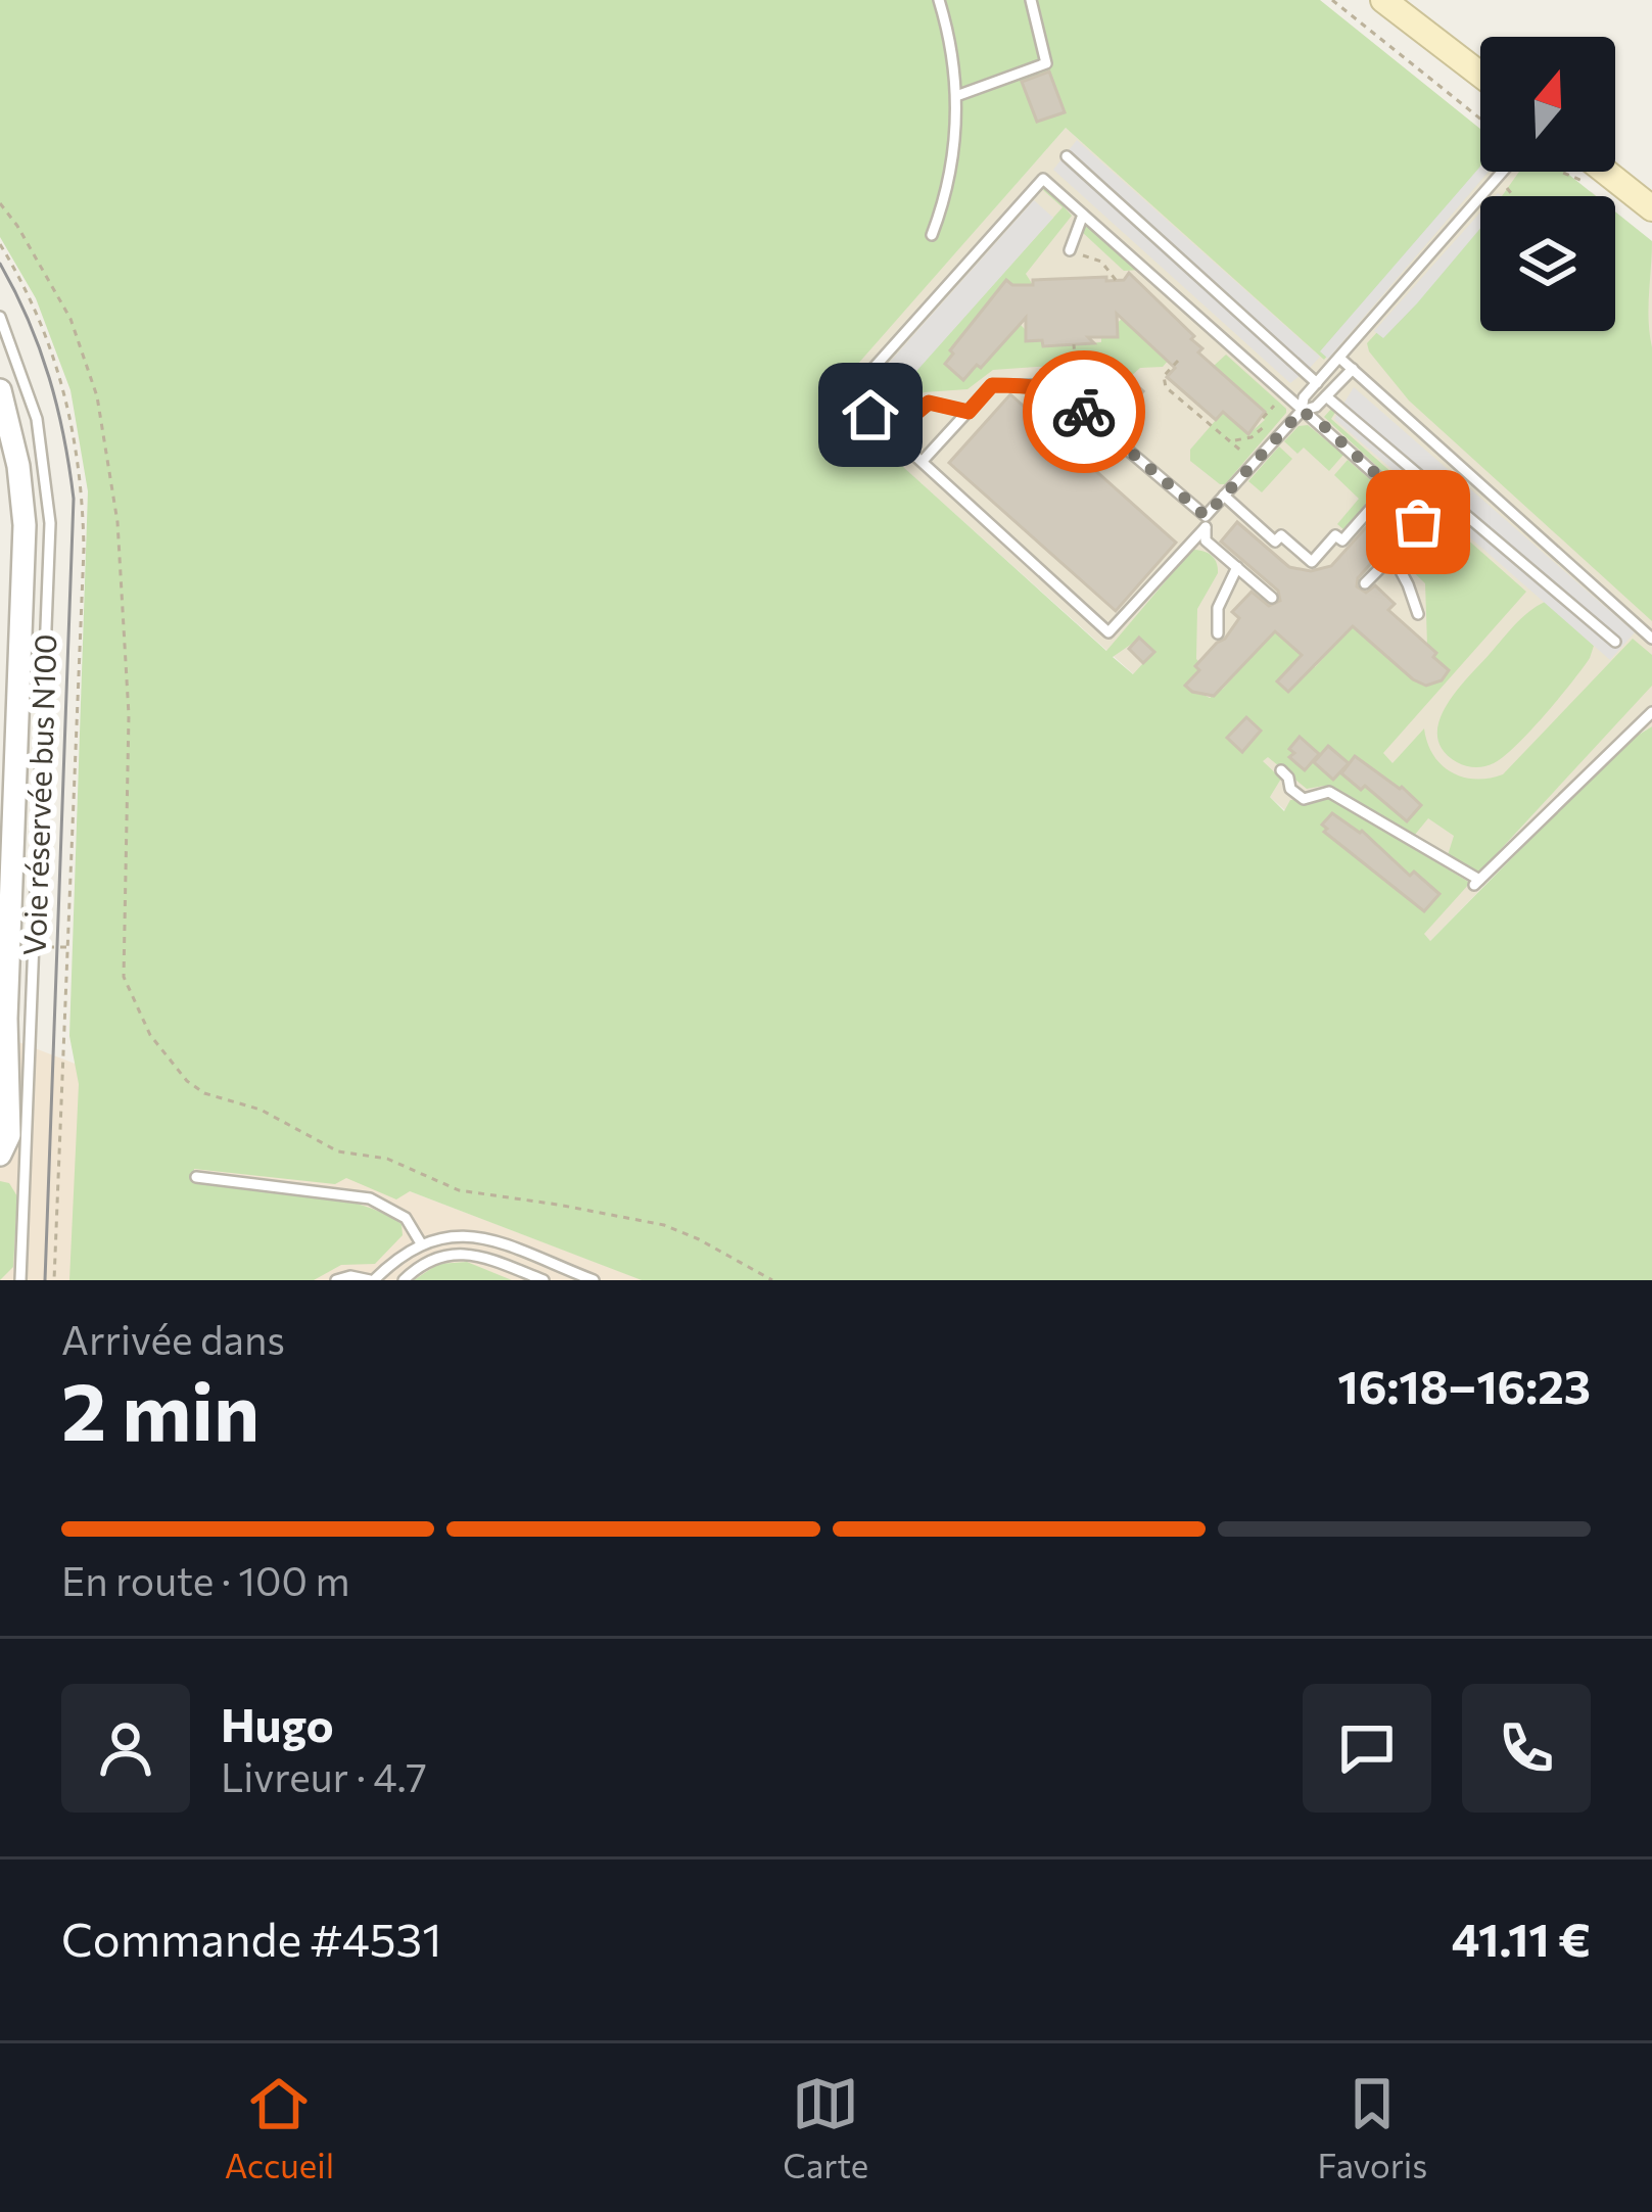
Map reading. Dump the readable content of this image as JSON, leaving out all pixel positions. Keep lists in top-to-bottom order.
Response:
{
  "streets": {
    "lane": ["Voie réservée bus N100"]
  },
  "north": "top",
  "page": {
    "heading": ["2 min", "Arrivée dans", "16:18–16:23"],
    "panel": [
      "Hugo",
      "Livreur · 4.7",
      "Commande #4531",
      "41.11 €"
    ],
    "bar": "En route · 100 m",
    "tabs": ["Accueil", "Carte", "Favoris"]
  }
}
